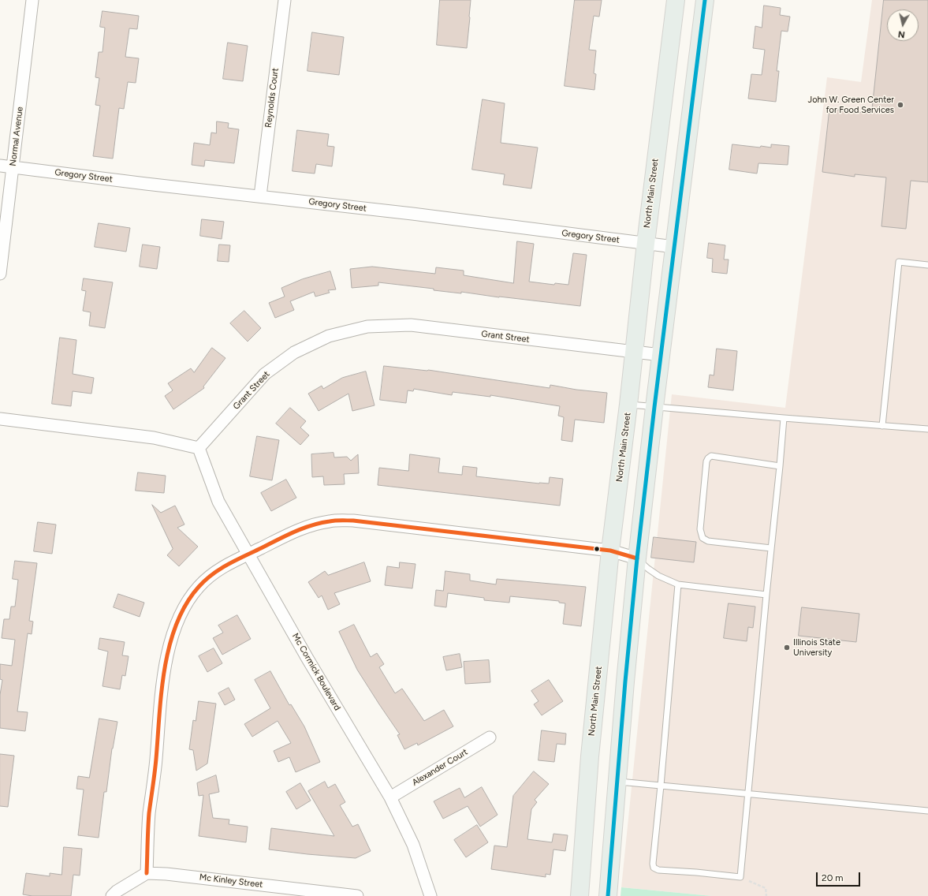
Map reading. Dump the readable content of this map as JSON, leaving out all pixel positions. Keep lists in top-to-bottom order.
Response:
{
  "streets": {
    "main road": ["North Main Street"],
    "street": [
      "Reynolds Court",
      "Normal Avenue",
      "Gregory Street",
      "Grant Street",
      "Mc Cormick Boulevard",
      "Alexander Court",
      "Mc Kinley Street"
    ]
  },
  "crossings": [
    ["Reynolds Court", "Gregory Street"],
    ["Normal Avenue", "Gregory Street"],
    ["Gregory Street", "North Main Street"],
    ["North Main Street", "Grant Street"],
    ["Grant Street", "Mc Cormick Boulevard"],
    ["Mc Cormick Boulevard", "Alexander Court"]
  ],
  "places": ["John W. Green Center for Food Services", "Illinois State University"],
  "scale_bar": "20 m",
  "north": "bottom"
}
